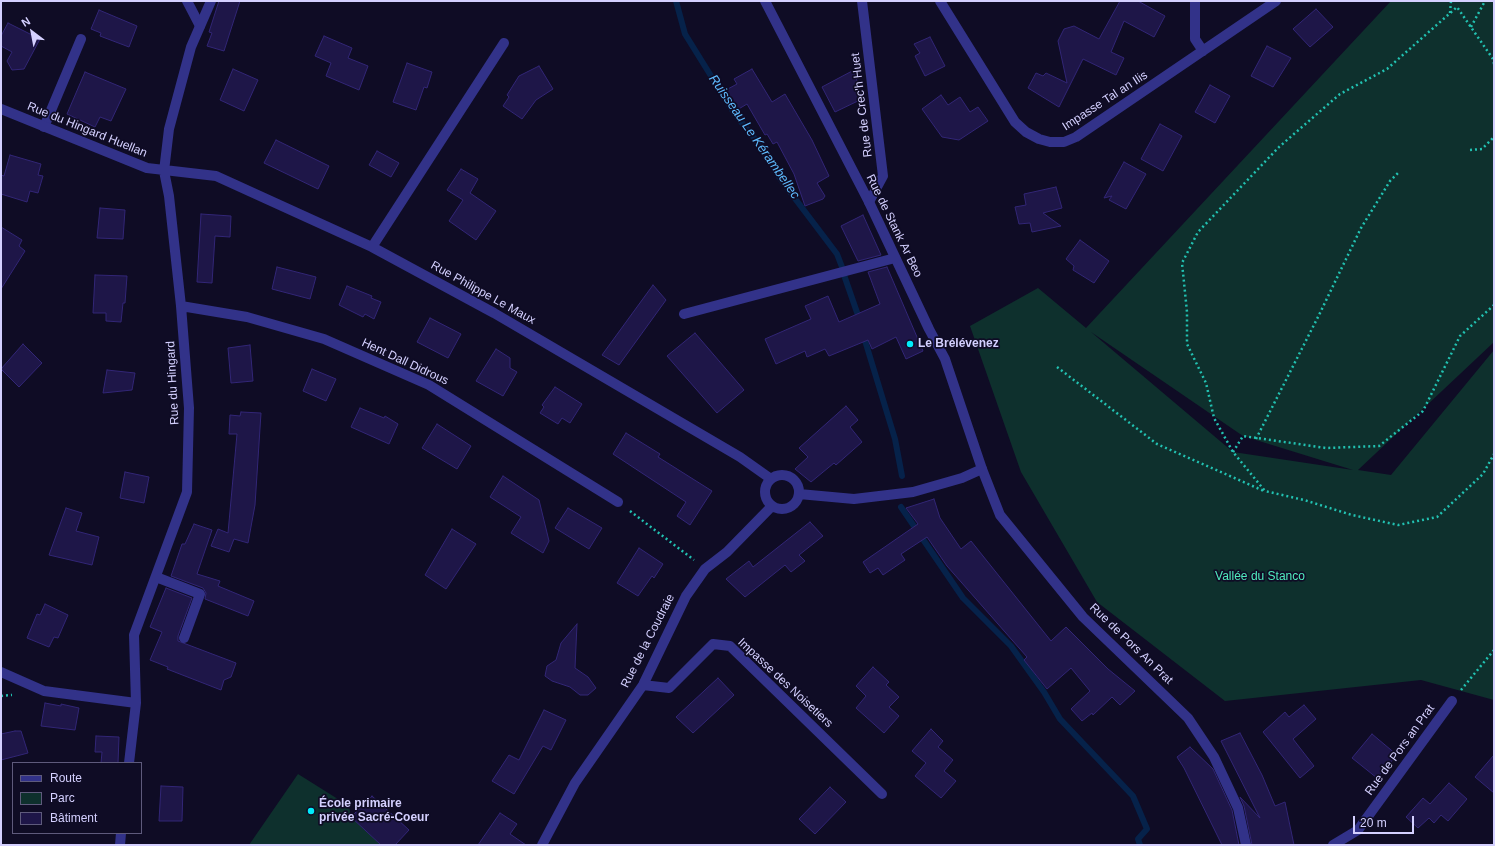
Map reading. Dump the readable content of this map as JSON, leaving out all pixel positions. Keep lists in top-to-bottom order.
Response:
{
  "streets": {
    "street": [
      "Impasse Tal an Ilis",
      "Rue de Crec'h Huet",
      "Rue du Hingard Huellan",
      "Rue de Stank Ar Beo",
      "Rue Philippe Le Maux",
      "Hent Dall Didrous",
      "Rue du Hingard",
      "Rue de la Coudraie",
      "Rue de Pors An Prat",
      "Impasse des Noisetiers",
      "Rue de Pors an Prat"
    ]
  },
  "crossings": [
    ["Rue de Crec'h Huet", "Rue de Stank Ar Beo"],
    ["Rue du Hingard Huellan", "Rue Philippe Le Maux"],
    ["Rue du Hingard Huellan", "Rue du Hingard"],
    ["Rue de Stank Ar Beo", "Rue de Pors An Prat"],
    ["Rue Philippe Le Maux", "Rue du Hingard"],
    ["Rue Philippe Le Maux", "Rue de la Coudraie"],
    ["Hent Dall Didrous", "Rue du Hingard"],
    ["Rue de la Coudraie", "Impasse des Noisetiers"]
  ],
  "water": ["Ruisseau Le Kérambellec"],
  "parks": ["Vallée du Stanco"],
  "places": ["Le Brélévenez", "École primaire privée Sacré-Coeur"],
  "legend": ["Route", "Parc", "Bâtiment"],
  "scale_bar": "20 m",
  "north": "top left"
}
